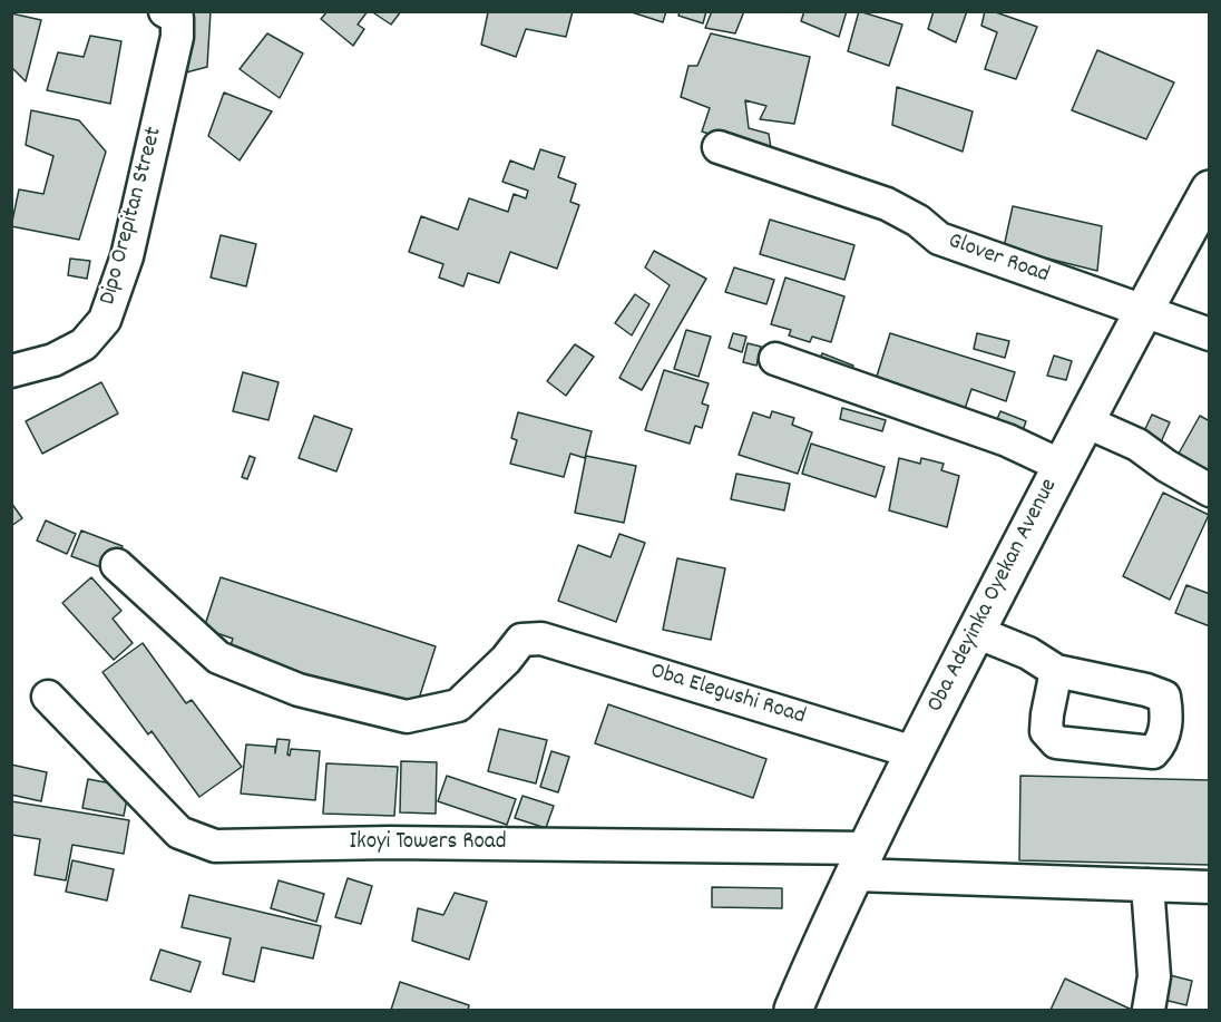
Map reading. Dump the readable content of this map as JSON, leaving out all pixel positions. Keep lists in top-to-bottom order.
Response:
{
  "streets": {
    "main road": ["Oba Adeyinka Oyekan Avenue"],
    "street": [
      "Dipo Orepitan Street",
      "Glover Road",
      "Oba Elegushi Road",
      "Ikoyi Towers Road"
    ]
  },
  "crossings": [
    ["Glover Road", "Oba Adeyinka Oyekan Avenue"],
    ["Oba Adeyinka Oyekan Avenue", "Oba Elegushi Road"],
    ["Oba Adeyinka Oyekan Avenue", "Ikoyi Towers Road"]
  ]
}
